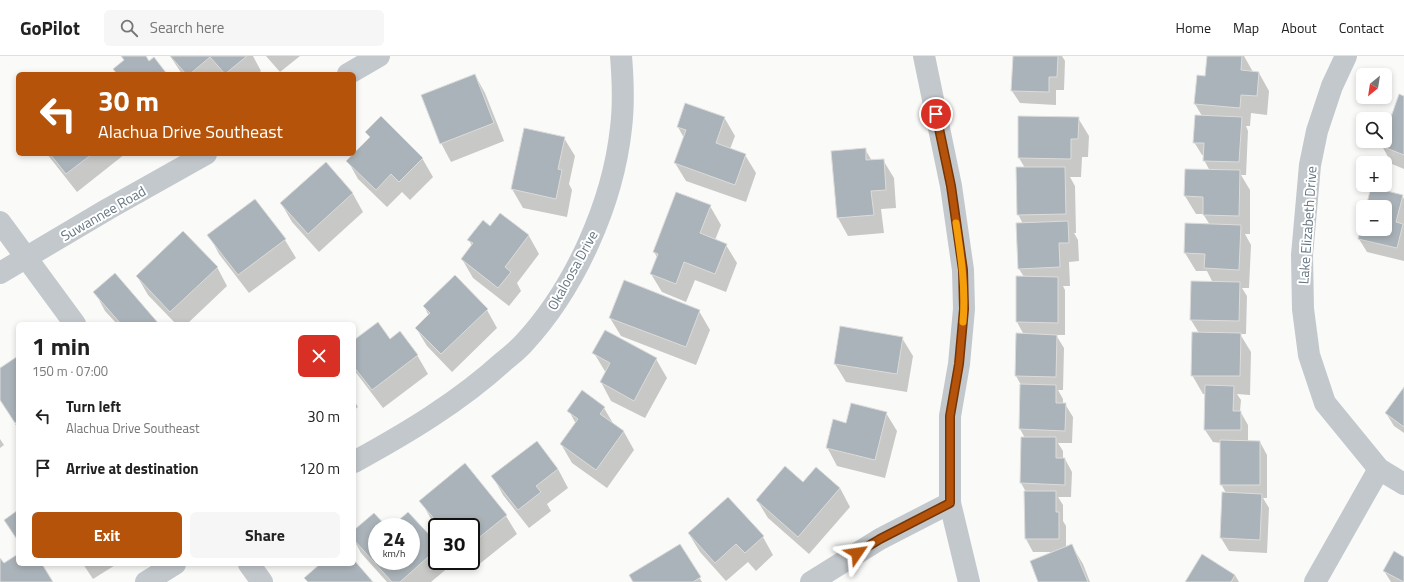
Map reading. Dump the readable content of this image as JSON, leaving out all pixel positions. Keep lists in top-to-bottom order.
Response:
{
  "streets": {
    "street": ["Suwannee Road", "Lake Elizabeth Drive", "Okaloosa Drive"]
  },
  "north": "bottom left",
  "page": {
    "header": "GoPilot",
    "search": "Search here",
    "nav": [
      "Home",
      "Map",
      "About",
      "Contact"
    ],
    "map_buttons": ["+", "−"],
    "turn": ["30 m", "Alachua Drive Southeast"],
    "heading": ["1 min", "150 m · 07:00"],
    "list": [
      {
        "name": "Turn left",
        "note": "Alachua Drive Southeast",
        "value": "30 m"
      },
      {
        "name": "Arrive at destination",
        "value": "120 m"
      }
    ],
    "buttons": ["Exit", "Share"],
    "speed": "24 km/h",
    "limit": "30"
  }
}
